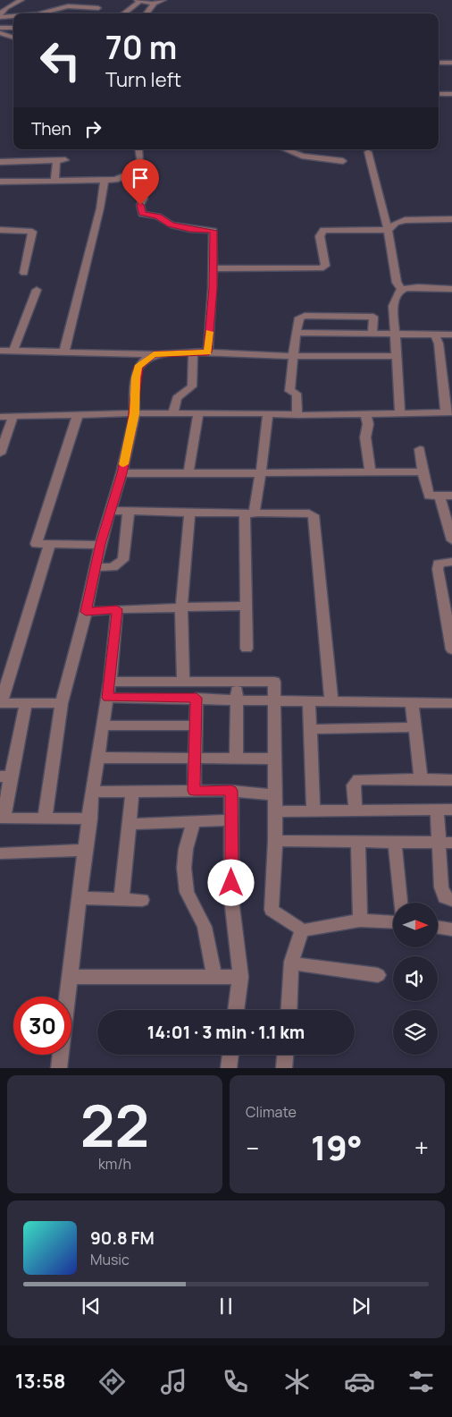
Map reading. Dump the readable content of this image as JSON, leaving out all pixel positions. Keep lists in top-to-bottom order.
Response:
{
  "north": "right",
  "page": {
    "turn": ["70 m", "Turn left"],
    "then": "Then",
    "limit": "30",
    "trip": "14:01 · 3 min · 1.1 km",
    "tile": [
      ["22", "km/h"],
      "Climate"
    ],
    "heat": ["−", "19°", "+"],
    "song": ["90.8 FM", "Music"],
    "tabs": "13:58"
  }
}
